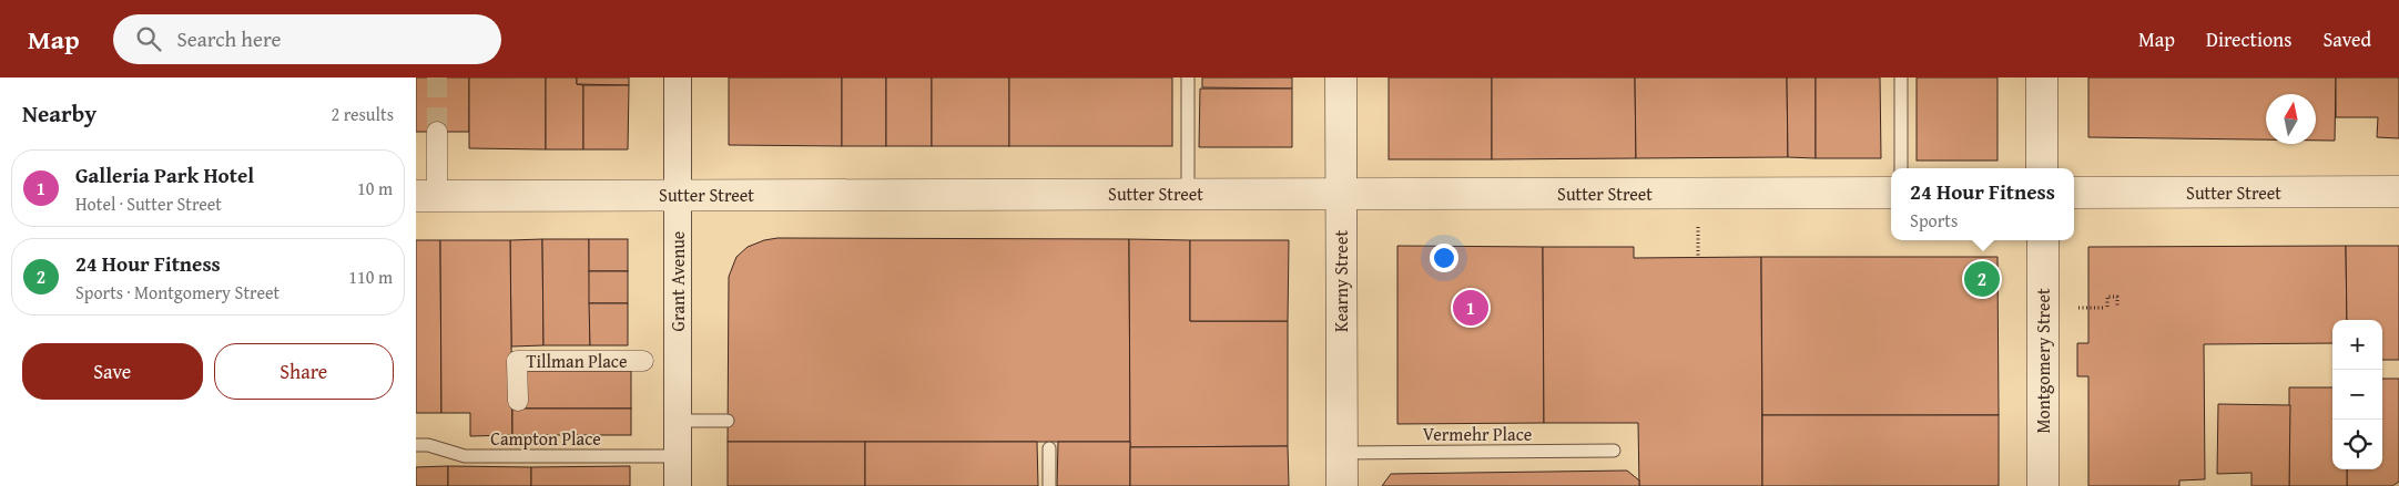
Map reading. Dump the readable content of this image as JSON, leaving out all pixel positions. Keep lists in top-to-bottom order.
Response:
{
  "streets": {
    "street": [
      "Sutter Street",
      "Grant Avenue",
      "Kearny Street",
      "Tillman Place",
      "Montgomery Street"
    ],
    "lane": ["Vermehr Place", "Campton Place"]
  },
  "crossings": [
    ["Sutter Street", "Grant Avenue"],
    ["Sutter Street", "Kearny Street"],
    ["Grant Avenue", "Campton Place"],
    ["Kearny Street", "Vermehr Place"]
  ],
  "north": "top",
  "page": {
    "header": "Map",
    "search": "Search here",
    "nav": ["Map", "Directions", "Saved"],
    "heading": ["Nearby", "2 results"],
    "list": [
      {
        "mark": "1",
        "name": "Galleria Park Hotel",
        "note": "Hotel · Sutter Street",
        "value": "10 m"
      },
      {
        "mark": "2",
        "name": "24 Hour Fitness",
        "note": "Sports · Montgomery Street",
        "value": "110 m"
      }
    ],
    "popup": ["24 Hour Fitness", "Sports"],
    "pins": ["2", "1"],
    "map_buttons": ["+", "−"],
    "buttons": ["Save", "Share"]
  }
}
